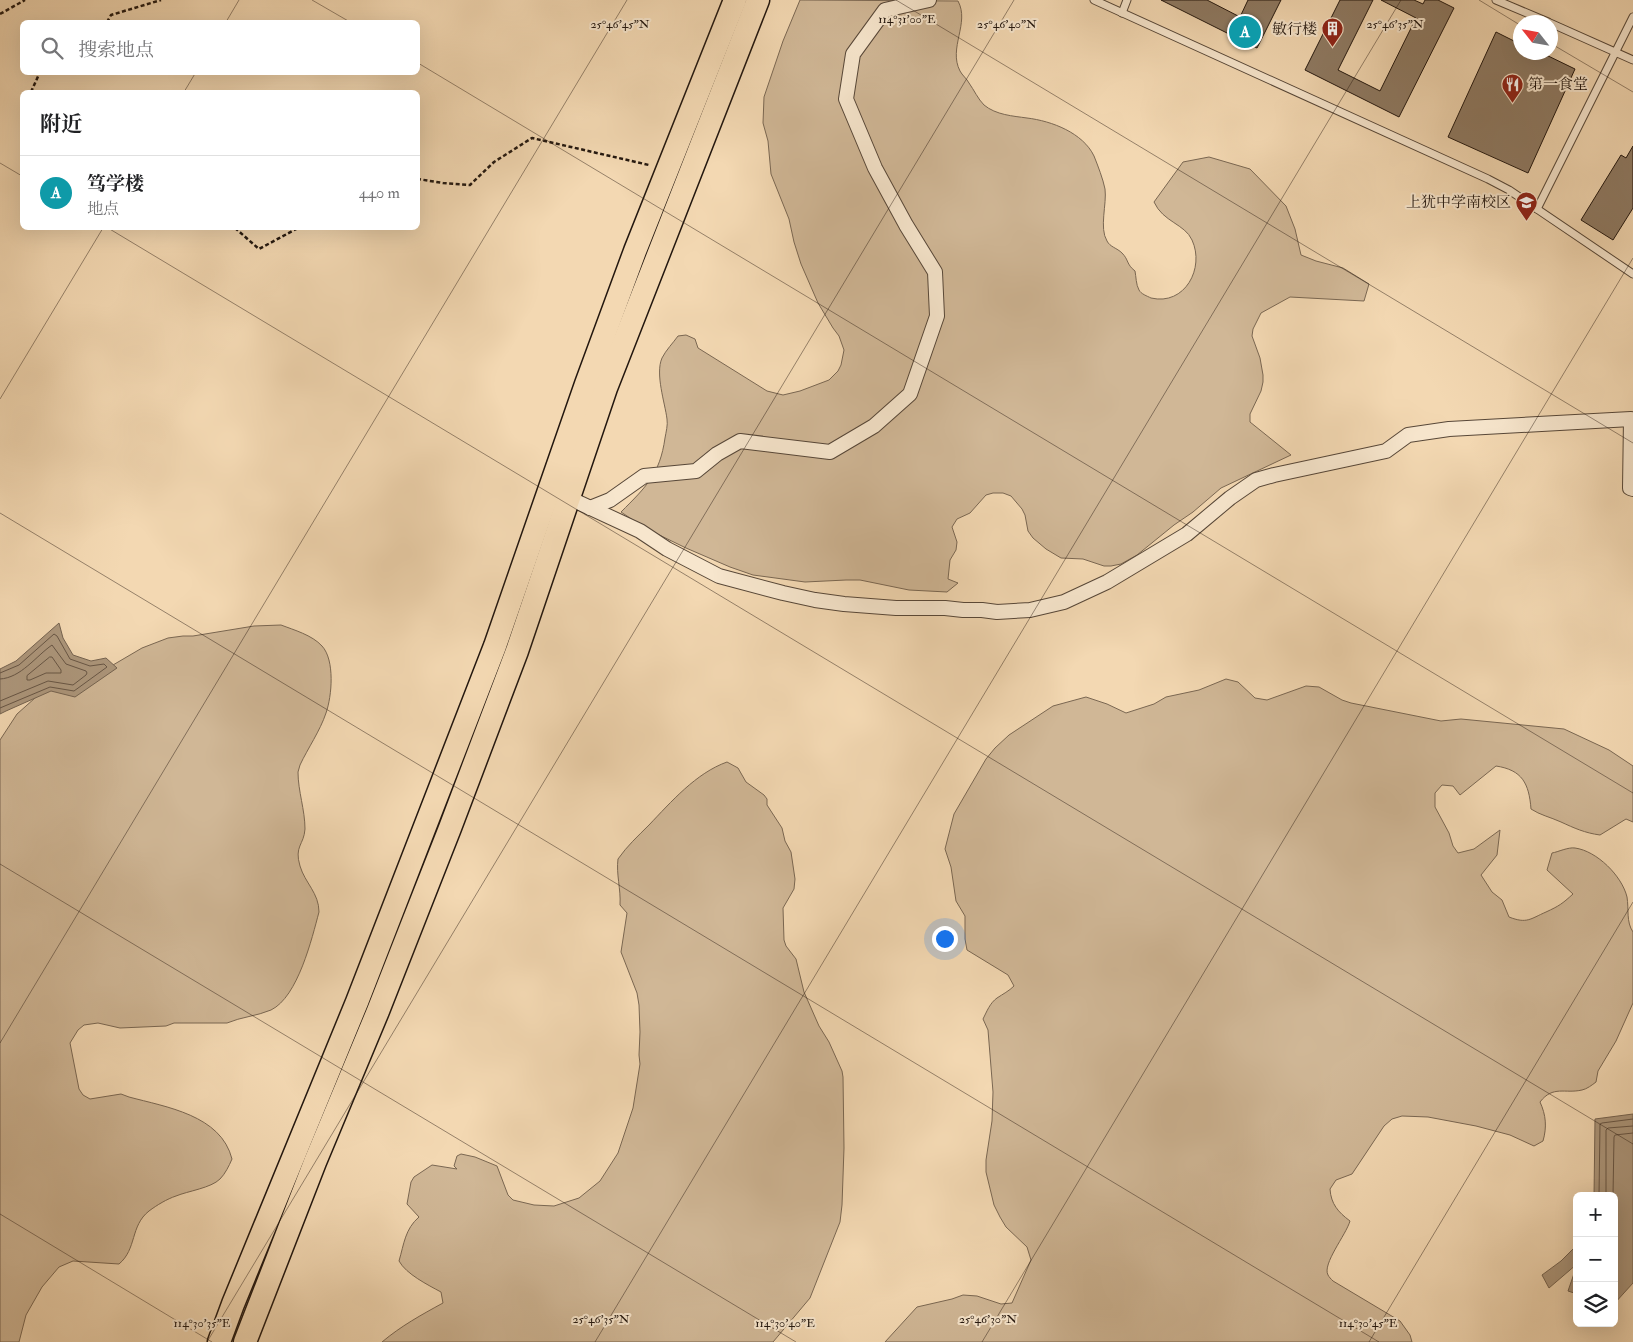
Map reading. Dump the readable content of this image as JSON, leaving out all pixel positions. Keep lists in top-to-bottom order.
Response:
{
  "places": {
    "building": ["敏行楼"],
    "restaurant": ["第一食堂"],
    "school or university": ["上犹中学南校区"]
  },
  "north": "top left",
  "page": {
    "pins": "A",
    "search": "搜索地点",
    "heading": "附近",
    "list": [
      {
        "mark": "A",
        "name": "笃学楼",
        "note": "地点",
        "value": "440 m"
      }
    ],
    "map_buttons": ["+", "−"]
  },
  "coordinates": [
    "114°31'00\"E",
    "25°46'45\"N",
    "25°46'40\"N",
    "25°46'35\"N",
    "25°46'30\"N",
    "114°30'35\"E",
    "114°30'40\"E",
    "114°30'45\"E"
  ]
}
